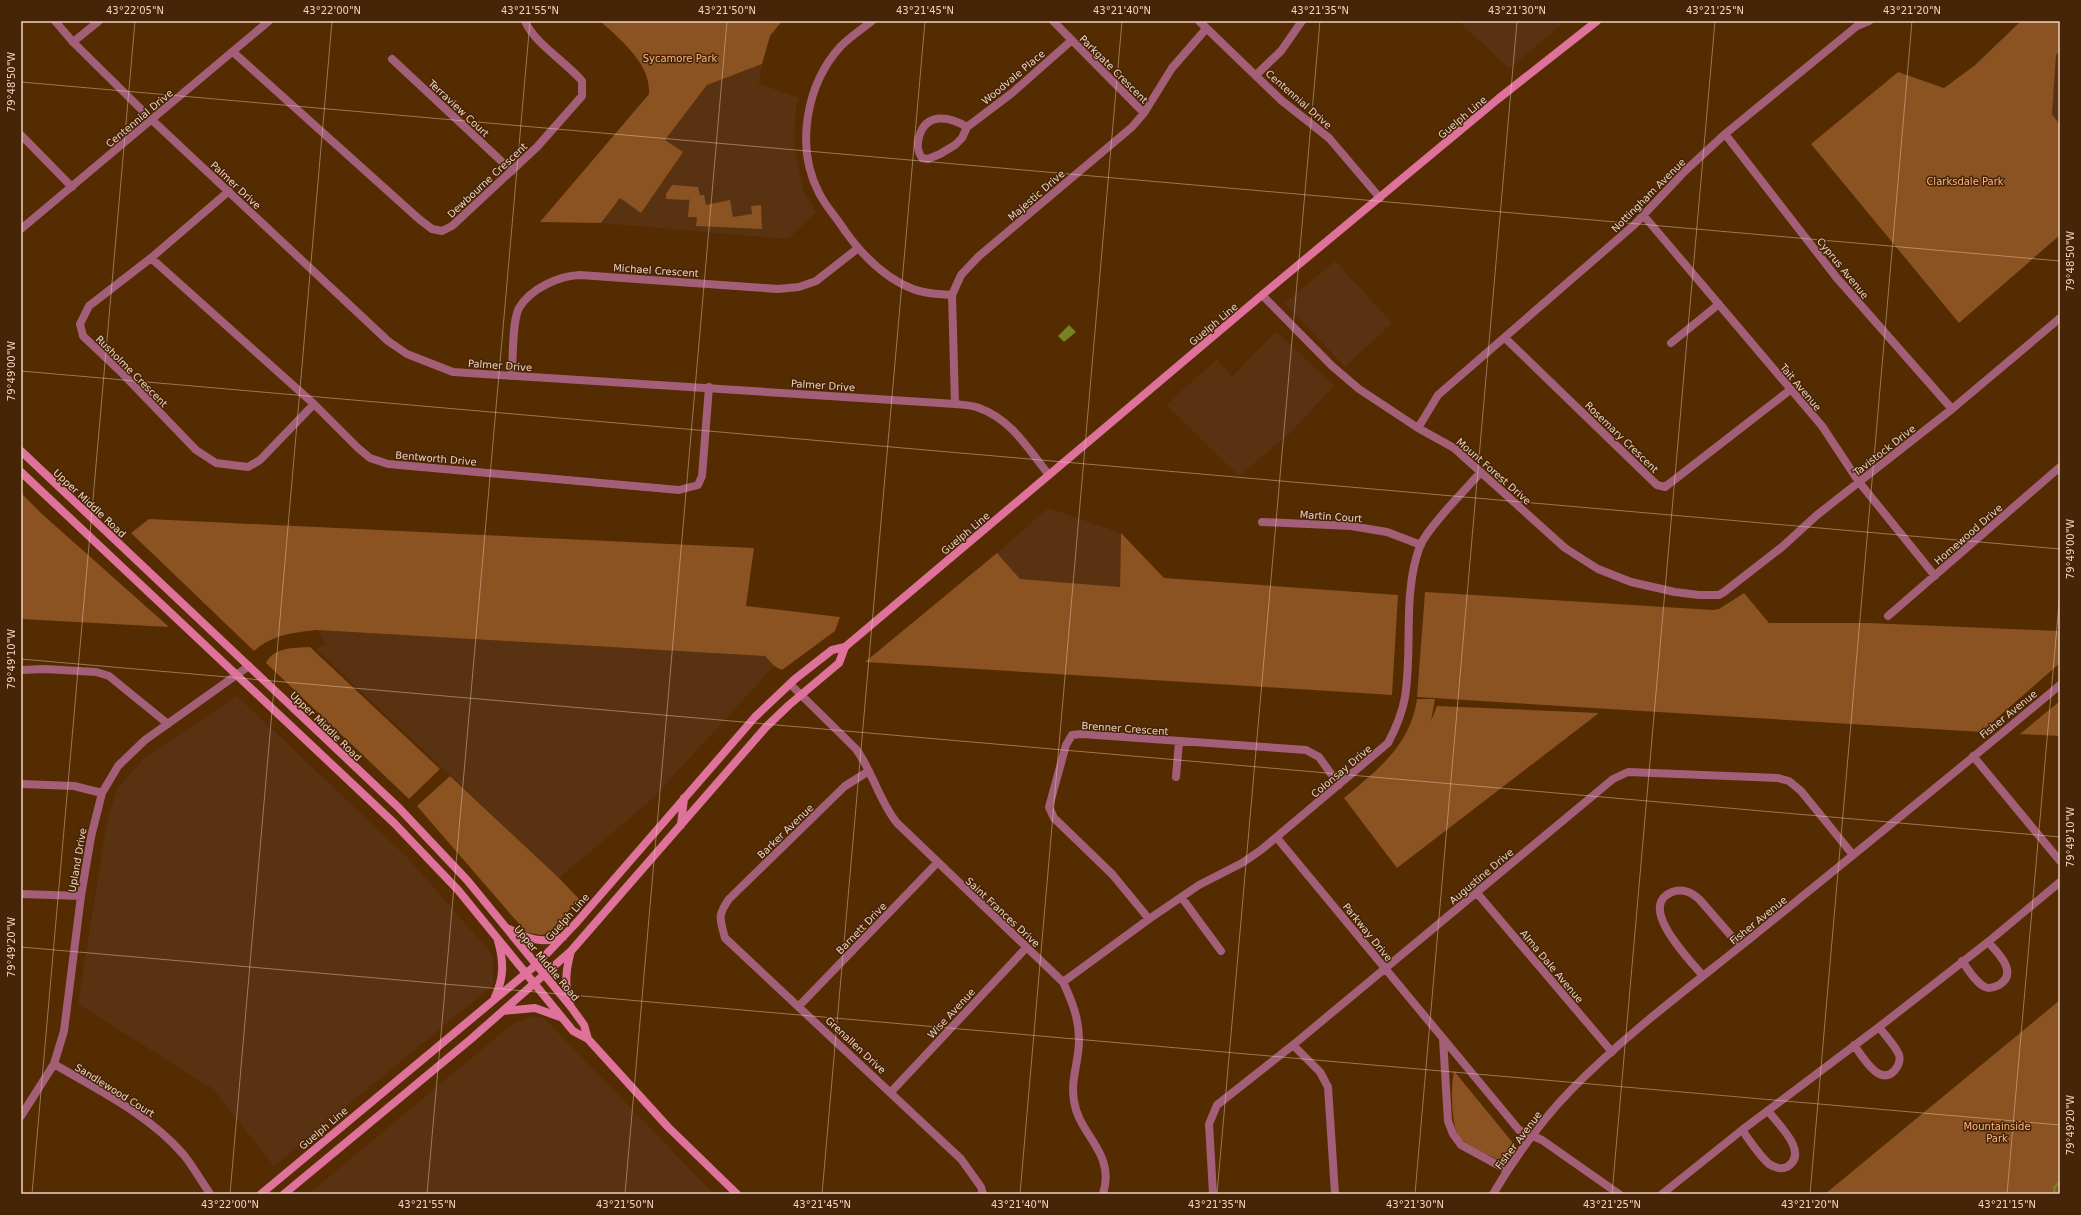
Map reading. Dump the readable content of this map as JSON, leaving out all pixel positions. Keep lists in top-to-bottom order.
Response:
{
  "streets": {
    "main road": ["Guelph Line", "Upper Middle Road"],
    "street": [
      "Parkgate Crescent",
      "Woodvale Place",
      "Centennial Drive",
      "Terraview Court",
      "Dewbourne Crescent",
      "Palmer Drive",
      "Majestic Drive",
      "Nottingham Avenue",
      "Cyprus Avenue",
      "Michael Crescent",
      "Rusholme Crescent",
      "Tait Avenue",
      "Rosemary Crescent",
      "Tavistock Drive",
      "Bentworth Drive",
      "Mount Forest Drive",
      "Martin Court",
      "Homewood Drive",
      "Fisher Avenue",
      "Brenner Crescent",
      "Colonsay Drive",
      "Barker Avenue",
      "Upland Drive",
      "Augustine Drive",
      "Saint Frances Drive",
      "Barnett Drive",
      "Parkway Drive",
      "Alma Dale Avenue",
      "Wise Avenue",
      "Grenallen Drive",
      "Sandlewood Court"
    ]
  },
  "crossings": [
    ["Parkgate Crescent", "Woodvale Place"],
    ["Parkgate Crescent", "Majestic Drive"],
    ["Centennial Drive", "Guelph Line"],
    ["Centennial Drive", "Dewbourne Crescent"],
    ["Centennial Drive", "Palmer Drive"],
    ["Centennial Drive", "Majestic Drive"],
    ["Terraview Court", "Dewbourne Crescent"],
    ["Guelph Line", "Palmer Drive"],
    ["Guelph Line", "Mount Forest Drive"],
    ["Guelph Line", "Upper Middle Road"],
    ["Guelph Line", "Saint Frances Drive"],
    ["Palmer Drive", "Majestic Drive"],
    ["Palmer Drive", "Michael Crescent"],
    ["Palmer Drive", "Rusholme Crescent"],
    ["Palmer Drive", "Bentworth Drive"],
    ["Nottingham Avenue", "Cyprus Avenue"],
    ["Nottingham Avenue", "Tait Avenue"],
    ["Nottingham Avenue", "Rosemary Crescent"],
    ["Nottingham Avenue", "Mount Forest Drive"],
    ["Cyprus Avenue", "Tavistock Drive"],
    ["Rusholme Crescent", "Bentworth Drive"],
    ["Tait Avenue", "Rosemary Crescent"],
    ["Tait Avenue", "Tavistock Drive"],
    ["Tait Avenue", "Homewood Drive"],
    ["Tavistock Drive", "Mount Forest Drive"],
    ["Mount Forest Drive", "Colonsay Drive"],
    ["Upper Middle Road", "Upland Drive"],
    ["Martin Court", "Colonsay Drive"],
    ["Fisher Avenue", "Augustine Drive"],
    ["Fisher Avenue", "Parkway Drive"],
    ["Fisher Avenue", "Alma Dale Avenue"],
    ["Brenner Crescent", "Colonsay Drive"],
    ["Colonsay Drive", "Saint Frances Drive"],
    ["Colonsay Drive", "Parkway Drive"],
    ["Barker Avenue", "Saint Frances Drive"],
    ["Barker Avenue", "Grenallen Drive"],
    ["Upland Drive", "Sandlewood Court"],
    ["Augustine Drive", "Parkway Drive"],
    ["Augustine Drive", "Alma Dale Avenue"],
    ["Saint Frances Drive", "Barnett Drive"],
    ["Saint Frances Drive", "Wise Avenue"],
    ["Barnett Drive", "Grenallen Drive"],
    ["Wise Avenue", "Grenallen Drive"]
  ],
  "parks": ["Sycamore Park", "Clarksdale Park", "Mountainside Park"],
  "coordinates": [
    "43°22'05\"N",
    "43°22'00\"N",
    "43°21'55\"N",
    "43°21'50\"N",
    "43°21'45\"N",
    "43°21'40\"N",
    "43°21'35\"N",
    "43°21'30\"N",
    "43°21'25\"N",
    "43°21'20\"N",
    "79°48'50\"W",
    "79°49'00\"W",
    "79°49'10\"W",
    "79°49'20\"W",
    "43°21'15\"N"
  ]
}
